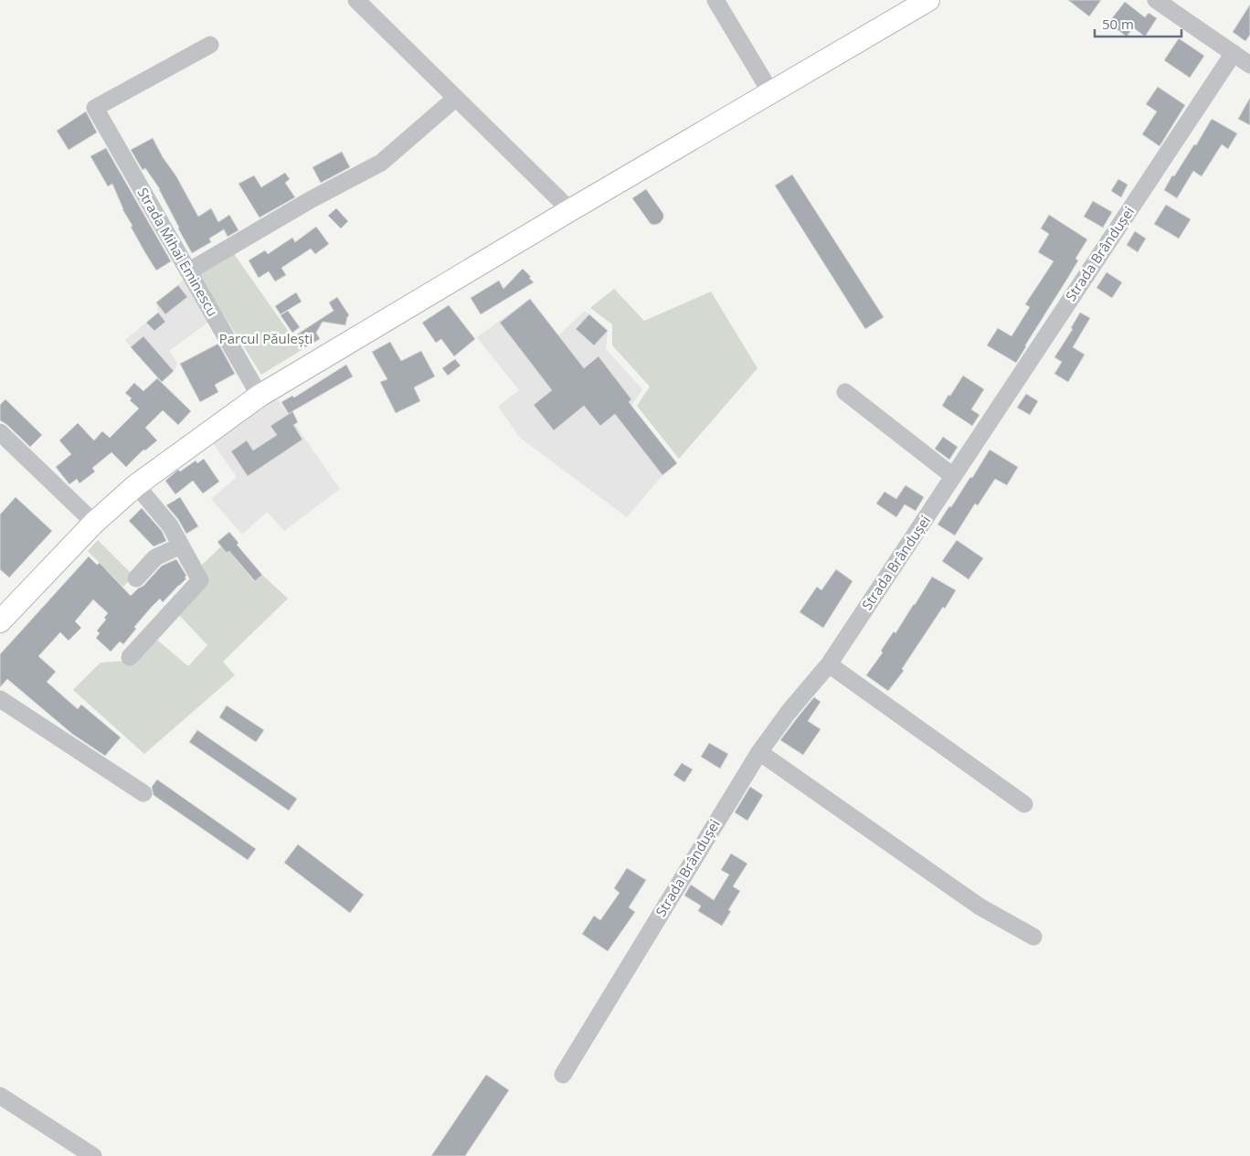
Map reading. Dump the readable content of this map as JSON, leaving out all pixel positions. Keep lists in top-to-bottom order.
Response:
{
  "streets": {
    "street": ["Strada Mihai Eminescu", "Strada Brândușei"]
  },
  "parks": ["Parcul Păulești"],
  "scale_bar": "50 m"
}
